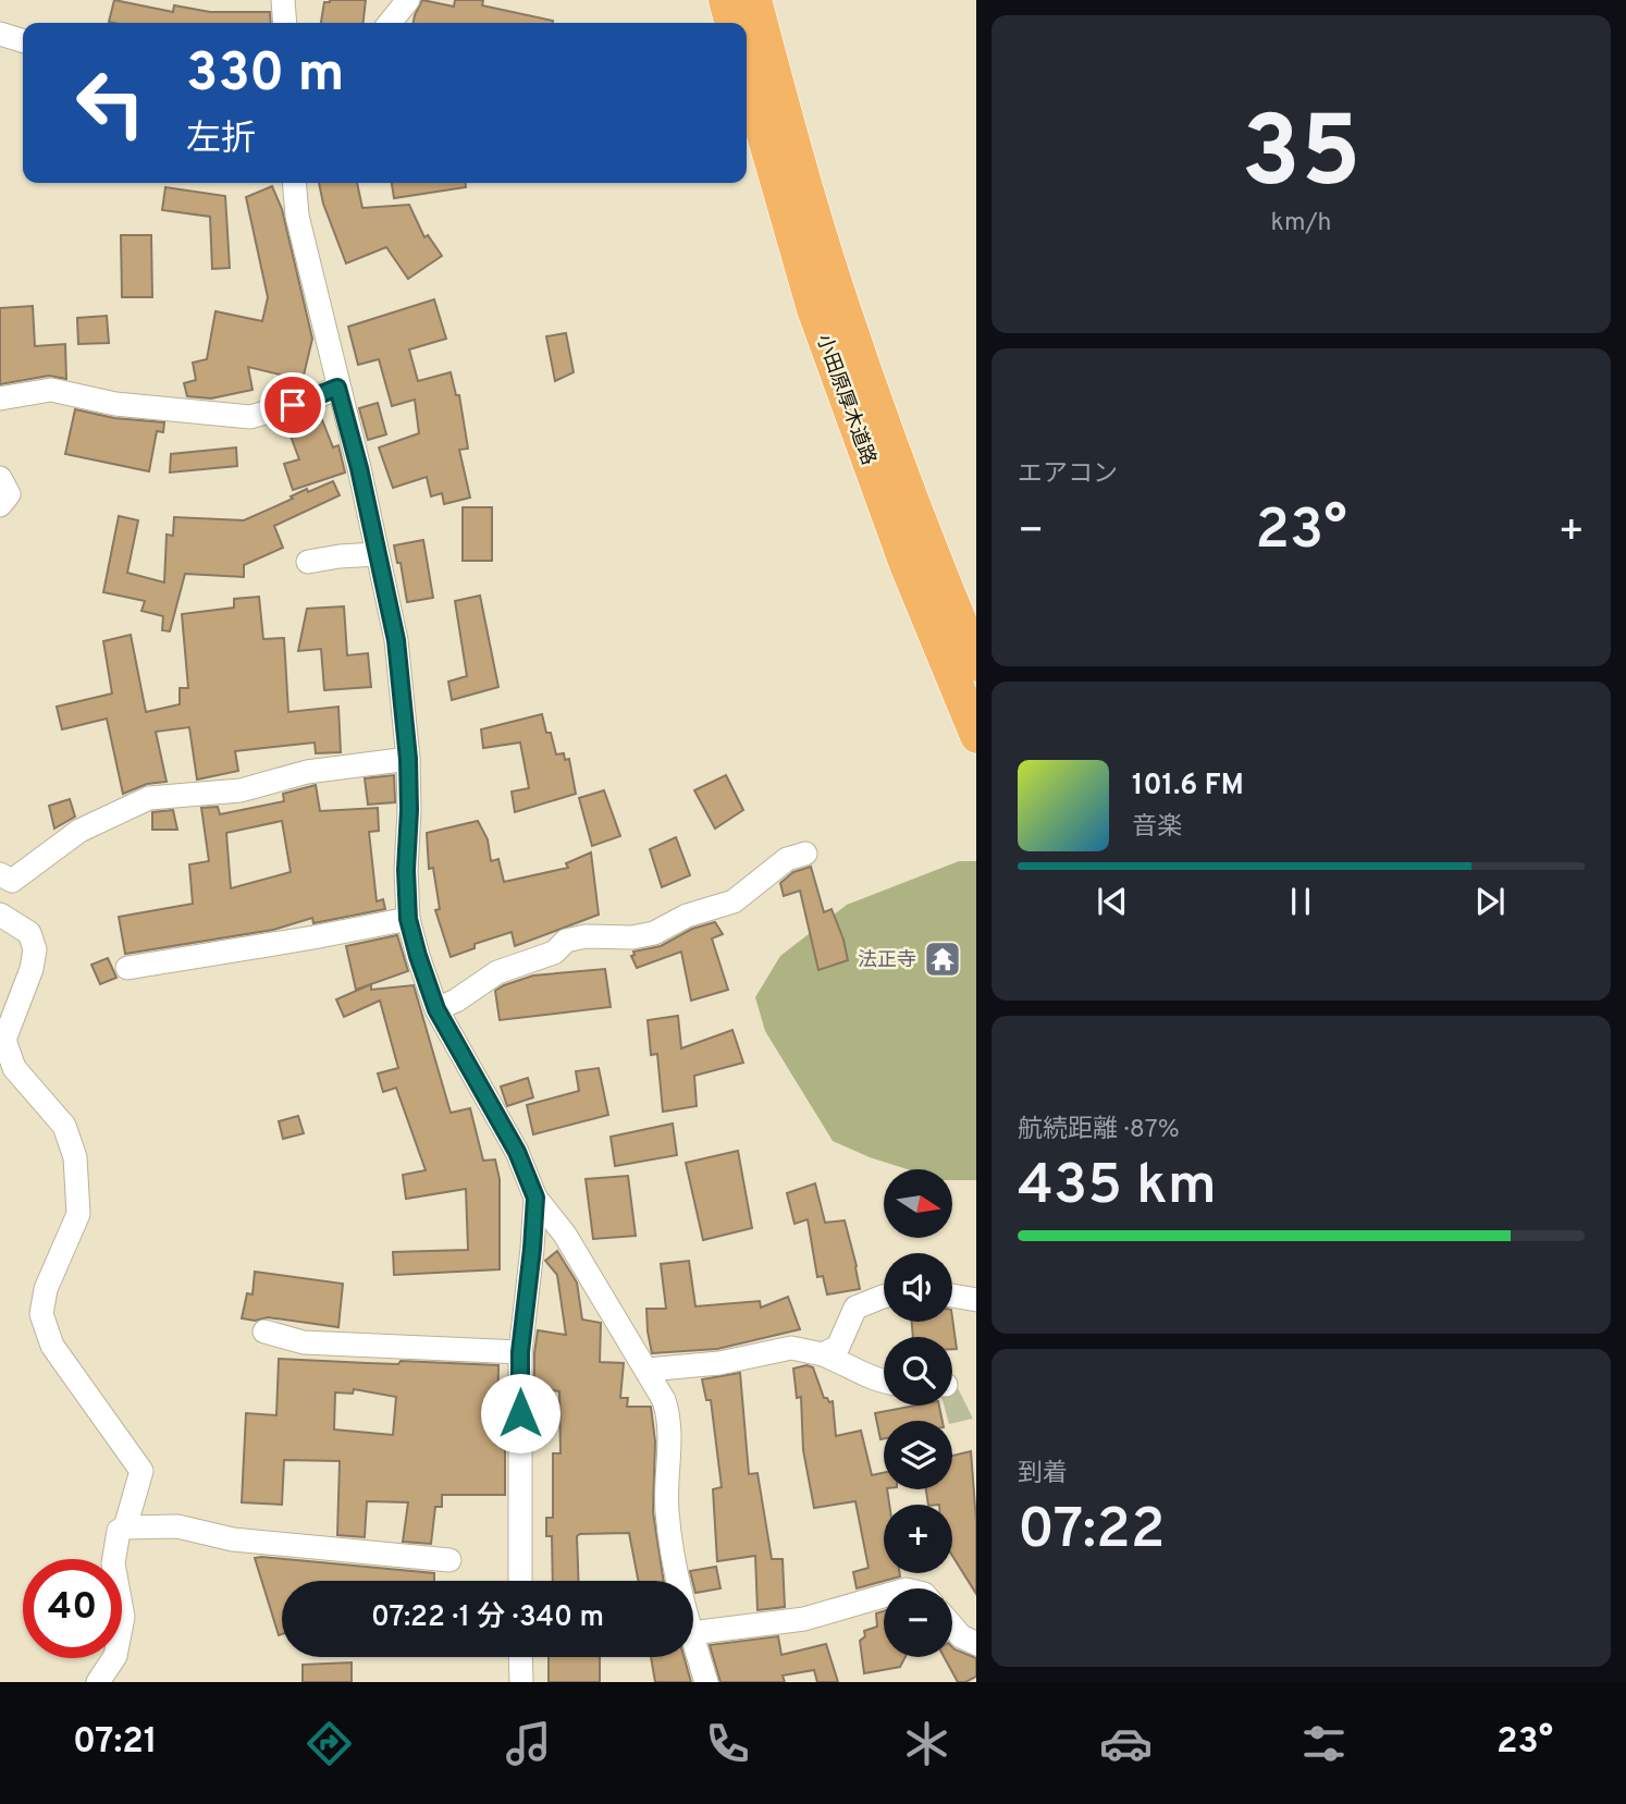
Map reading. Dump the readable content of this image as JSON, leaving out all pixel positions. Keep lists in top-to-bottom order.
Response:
{
  "streets": {
    "highway": ["小田原厚木道路"]
  },
  "places": {
    "temple": ["法正寺"]
  },
  "north": "right",
  "page": {
    "tile": [
      ["35", "km/h"],
      "エアコン",
      ["航続距離 · 87%", "435 km"],
      ["到着", "07:22"]
    ],
    "turn": ["330 m", "左折"],
    "heat": ["−", "23°", "+"],
    "song": ["101.6 FM", "音楽"],
    "map_buttons": ["+", "−"],
    "limit": "40",
    "trip": "07:22 · 1 分 · 340 m",
    "tabs": ["07:21", "23°"]
  }
}
